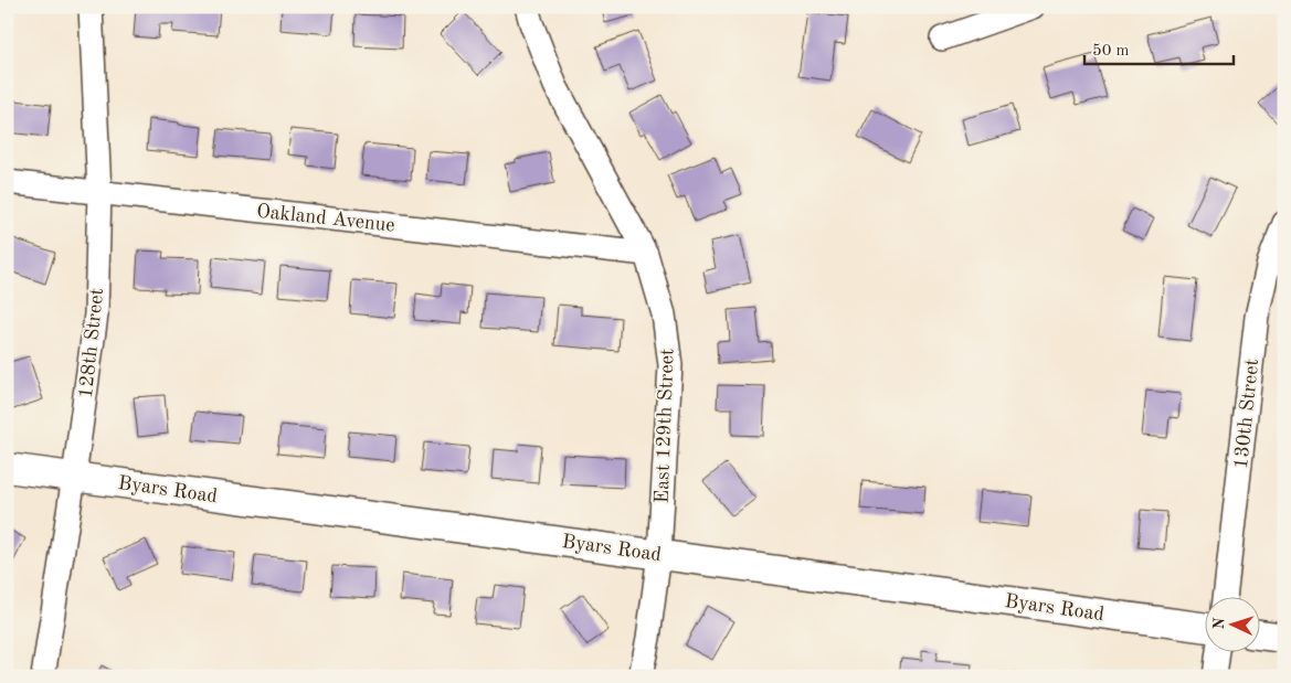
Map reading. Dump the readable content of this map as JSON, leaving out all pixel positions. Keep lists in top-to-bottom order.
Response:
{
  "streets": {
    "street": [
      "Oakland Avenue",
      "128th Street",
      "130th Street",
      "East 129th Street",
      "Byars Road"
    ]
  },
  "crossings": [
    ["Oakland Avenue", "128th Street"],
    ["Oakland Avenue", "East 129th Street"],
    ["128th Street", "Byars Road"],
    ["East 129th Street", "Byars Road"]
  ],
  "scale_bar": "50 m",
  "north": "left"
}
